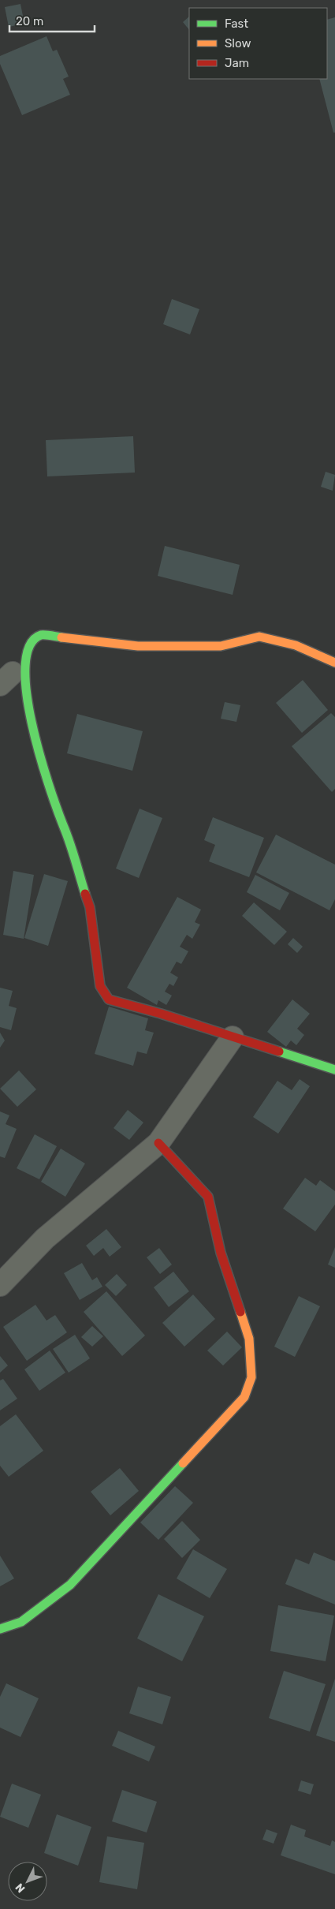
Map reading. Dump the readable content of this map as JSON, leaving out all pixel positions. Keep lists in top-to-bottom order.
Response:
{
  "legend": ["Fast", "Slow", "Jam"],
  "scale_bar": "20 m",
  "north": "bottom left"
}
